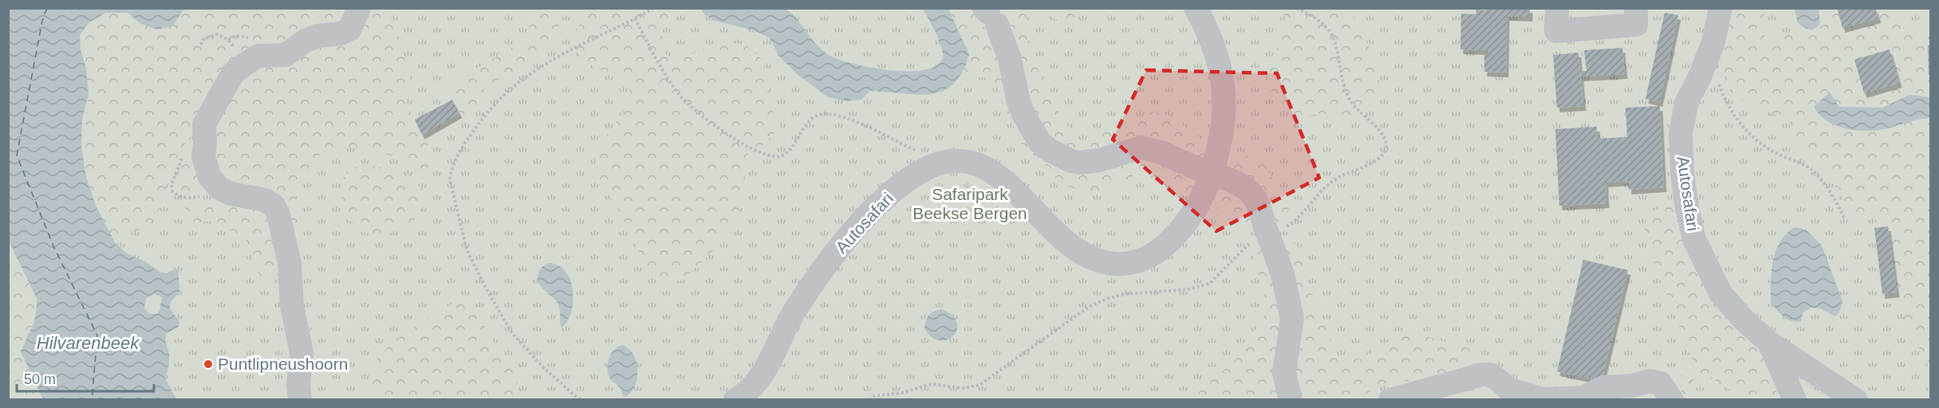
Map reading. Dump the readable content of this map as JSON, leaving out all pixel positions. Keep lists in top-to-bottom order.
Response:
{
  "streets": {
    "street": ["Autosafari"]
  },
  "water": ["Hilvarenbeek"],
  "parks": ["Safaripark Beekse Bergen"],
  "places": ["Puntlipneushoorn"],
  "scale_bar": "50 m"
}
